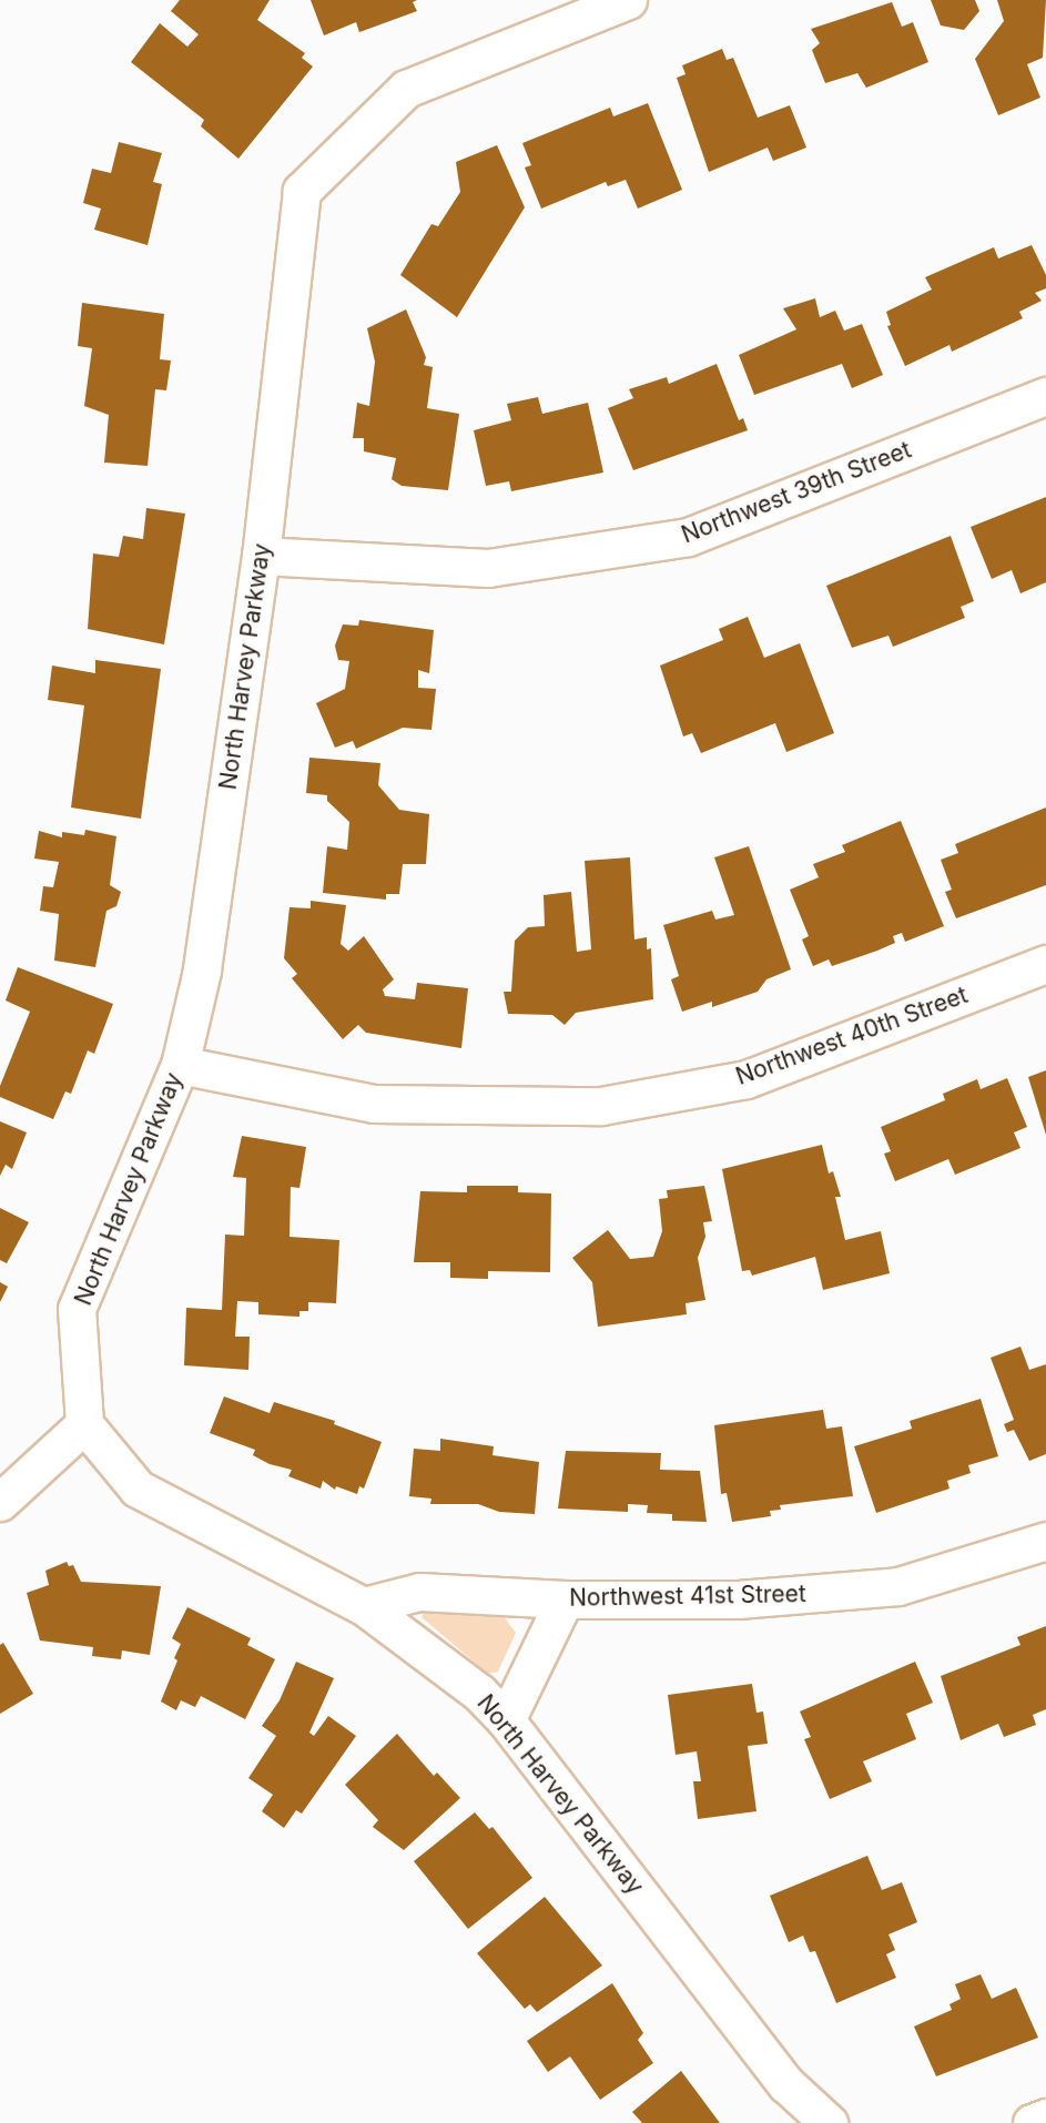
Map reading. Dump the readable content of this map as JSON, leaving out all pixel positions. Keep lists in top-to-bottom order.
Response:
{
  "streets": {
    "street": [
      "Northwest 39th Street",
      "North Harvey Parkway",
      "Northwest 40th Street",
      "Northwest 41st Street"
    ]
  },
  "crossings": [
    ["Northwest 39th Street", "North Harvey Parkway"],
    ["North Harvey Parkway", "Northwest 40th Street"],
    ["North Harvey Parkway", "Northwest 41st Street"]
  ]
}
